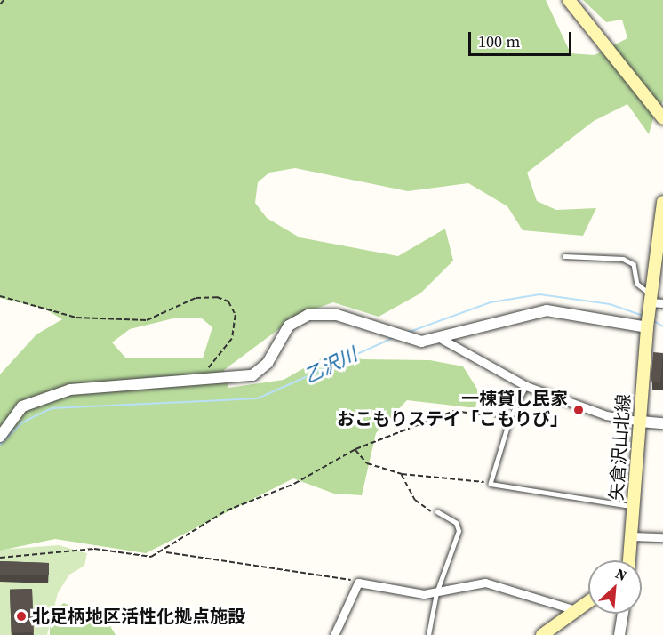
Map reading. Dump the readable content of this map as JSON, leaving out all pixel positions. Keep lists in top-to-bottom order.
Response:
{
  "streets": {
    "main road": ["矢倉沢山北線"]
  },
  "water": ["乙沢川"],
  "places": ["一棟貸し民家 おこもりステイ「こもりび」", "北足柄地区活性化拠点施設"],
  "scale_bar": "100 m",
  "north": "top right"
}
